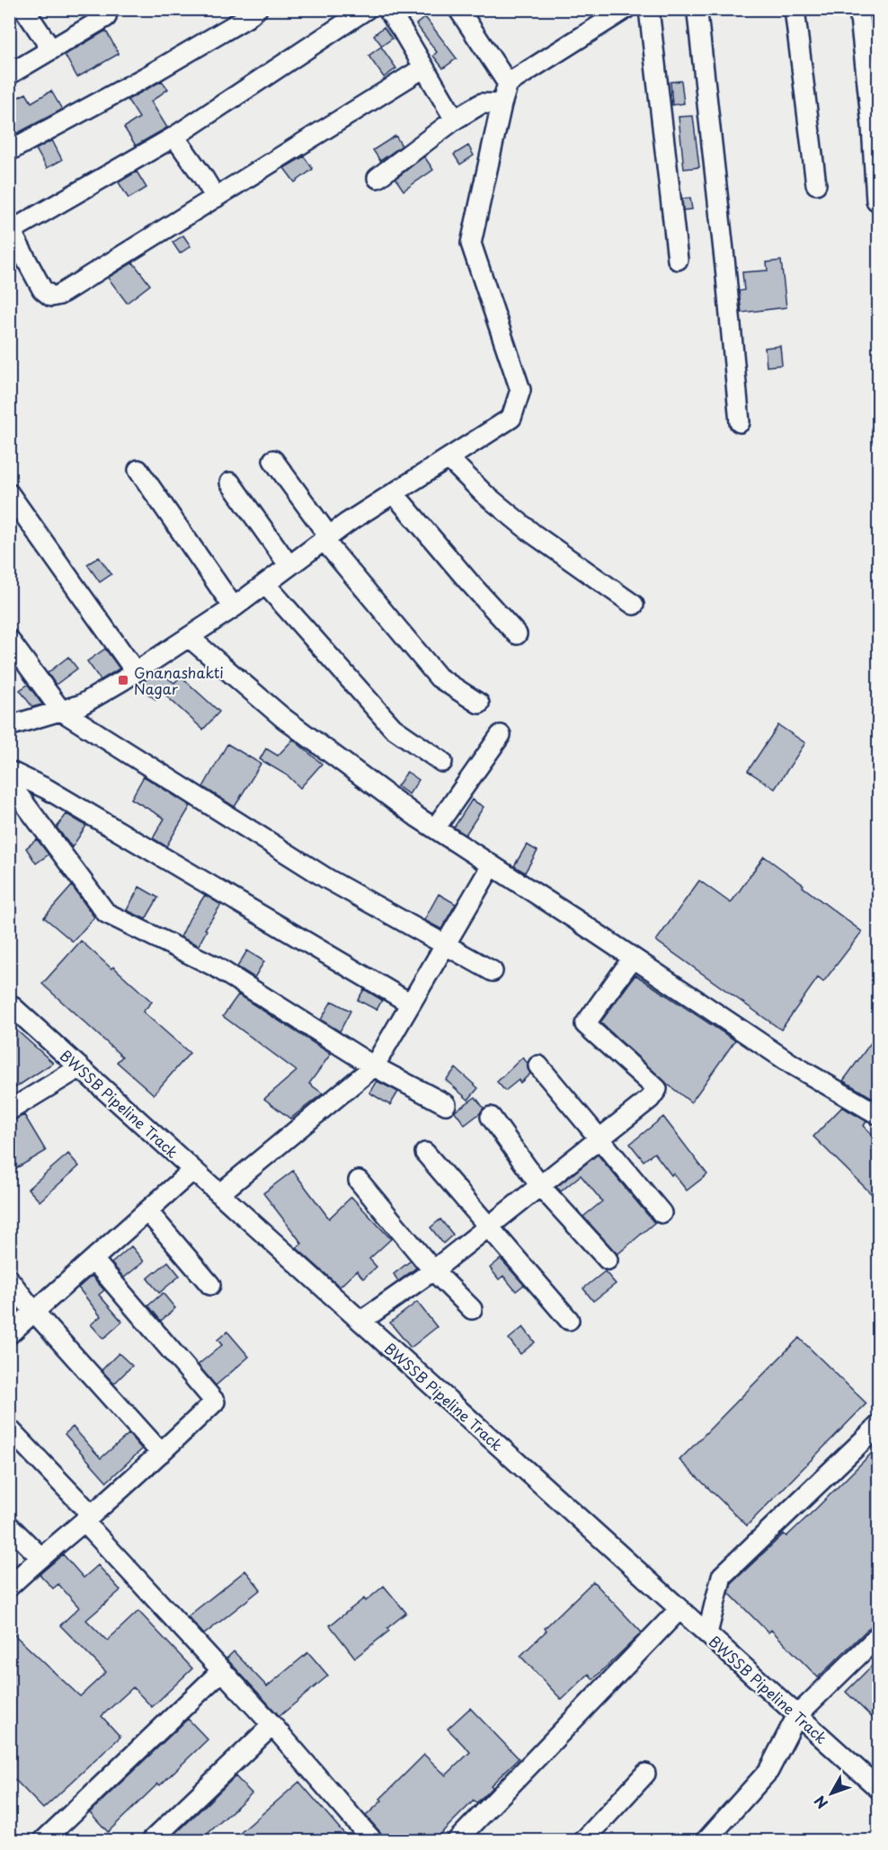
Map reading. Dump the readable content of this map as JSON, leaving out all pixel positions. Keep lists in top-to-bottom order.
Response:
{
  "streets": {
    "street": ["BWSSB Pipeline Track"]
  },
  "places": {
    "transit": ["Gnanashakti Nagar"]
  },
  "north": "bottom left"
}
